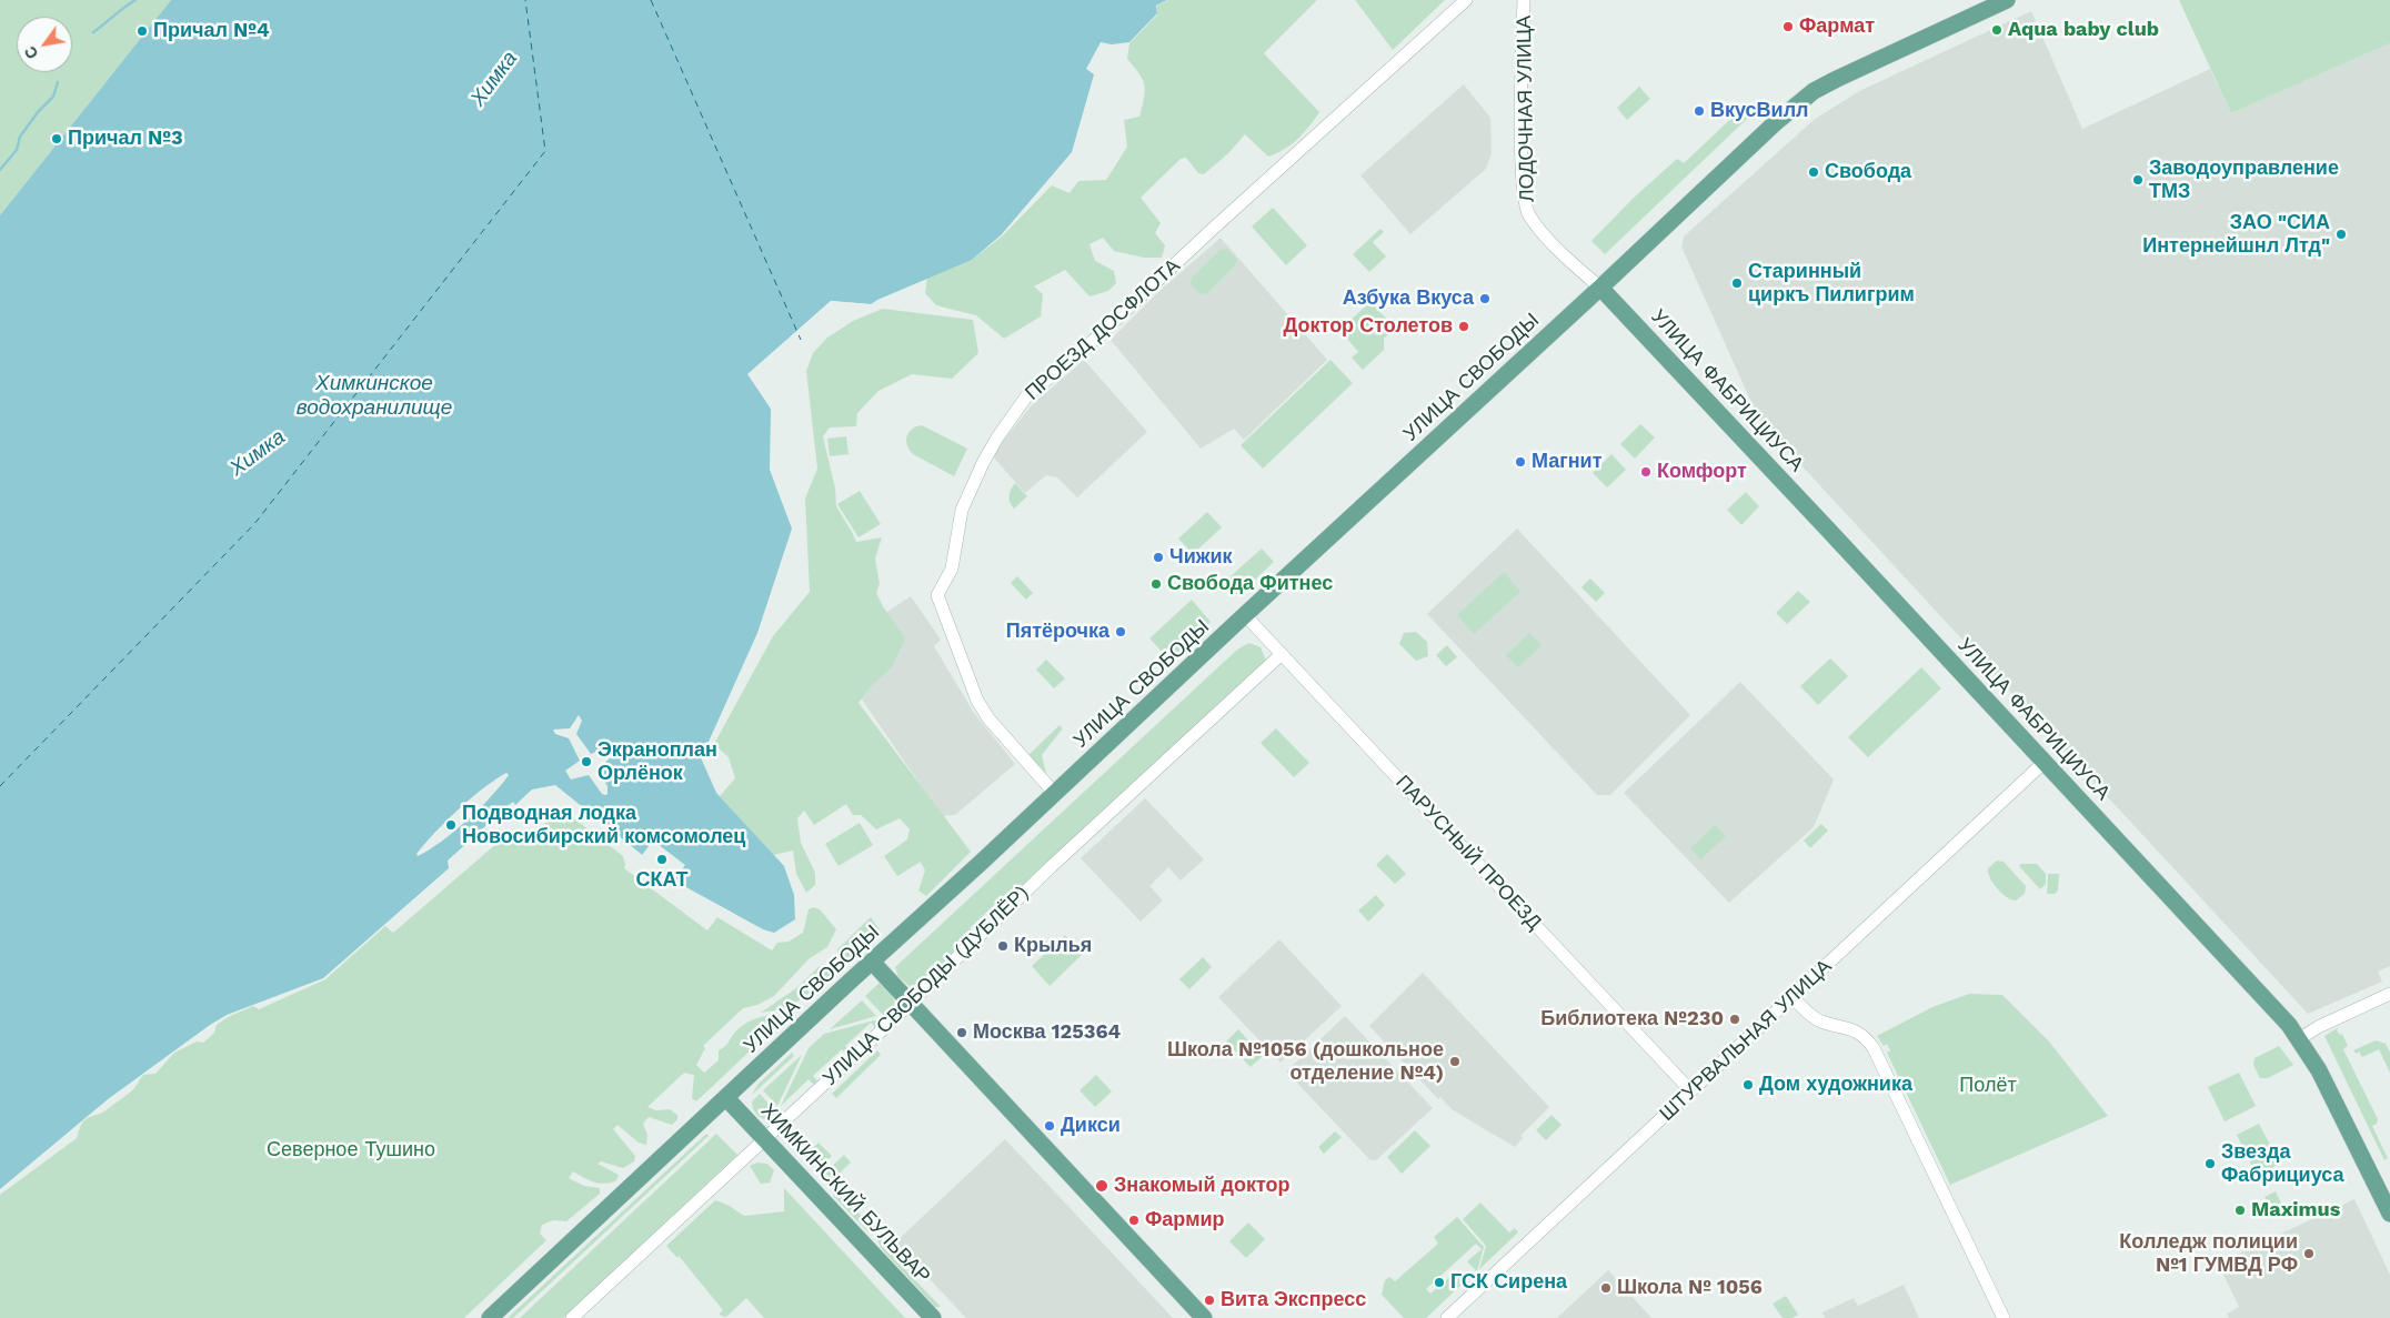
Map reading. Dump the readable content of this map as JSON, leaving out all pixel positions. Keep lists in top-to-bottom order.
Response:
{
  "streets": {
    "main road": ["УЛИЦА СВОБОДЫ", "УЛИЦА ФАБРИЦИУСА", "ХИМКИНСКИЙ БУЛЬВАР"],
    "street": [
      "ЛОДОЧНАЯ УЛИЦА",
      "ПРОЕЗД ДОСФЛОТА",
      "ПАРУСНЫЙ ПРОЕЗД",
      "УЛИЦА СВОБОДЫ (ДУБЛЁР)",
      "ШТУРВАЛЬНАЯ УЛИЦА"
    ]
  },
  "crossings": [
    ["ЛОДОЧНАЯ УЛИЦА", "УЛИЦА СВОБОДЫ"],
    ["ЛОДОЧНАЯ УЛИЦА", "УЛИЦА ФАБРИЦИУСА"],
    ["ПРОЕЗД ДОСФЛОТА", "УЛИЦА СВОБОДЫ"],
    ["УЛИЦА СВОБОДЫ", "УЛИЦА ФАБРИЦИУСА"],
    ["УЛИЦА СВОБОДЫ", "ПАРУСНЫЙ ПРОЕЗД"],
    ["УЛИЦА СВОБОДЫ", "ХИМКИНСКИЙ БУЛЬВАР"],
    ["УЛИЦА ФАБРИЦИУСА", "ШТУРВАЛЬНАЯ УЛИЦА"],
    ["ПАРУСНЫЙ ПРОЕЗД", "УЛИЦА СВОБОДЫ (ДУБЛЁР)"],
    ["ПАРУСНЫЙ ПРОЕЗД", "ШТУРВАЛЬНАЯ УЛИЦА"],
    ["УЛИЦА СВОБОДЫ (ДУБЛЁР)", "ХИМКИНСКИЙ БУЛЬВАР"]
  ],
  "water": ["Химка", "Химкинское водохранилище"],
  "parks": ["Полёт", "Северное Тушино"],
  "places": [
    "Фармат",
    "Aqua baby club",
    "Причал №4",
    "ВкусВилл",
    "Причал №3",
    "Свобода",
    "Заводоуправление ТМЗ",
    "ЗАО \"СИА Интернейшнл Лтд\"",
    "Старинный циркъ Пилигрим",
    "Азбука Вкуса",
    "Доктор Столетов",
    "Магнит",
    "Комфорт",
    "Чижик",
    "Свобода Фитнес",
    "Пятёрочка",
    "Экраноплан Орлёнок",
    "Подводная лодка Новосибирский комсомолец",
    "СКАТ",
    "Крылья",
    "Библиотека №230",
    "Москва 125364",
    "Школа №1056 (дошкольное отделение №4)",
    "Дом художника",
    "Дикси",
    "Звезда Фабрициуса",
    "Знакомый доктор",
    "Maximus",
    "Фармир",
    "Колледж полиции №1 ГУМВД РФ",
    "ГСК Сирена",
    "Школа № 1056",
    "Вита Экспресс"
  ],
  "north": "bottom left"
}
